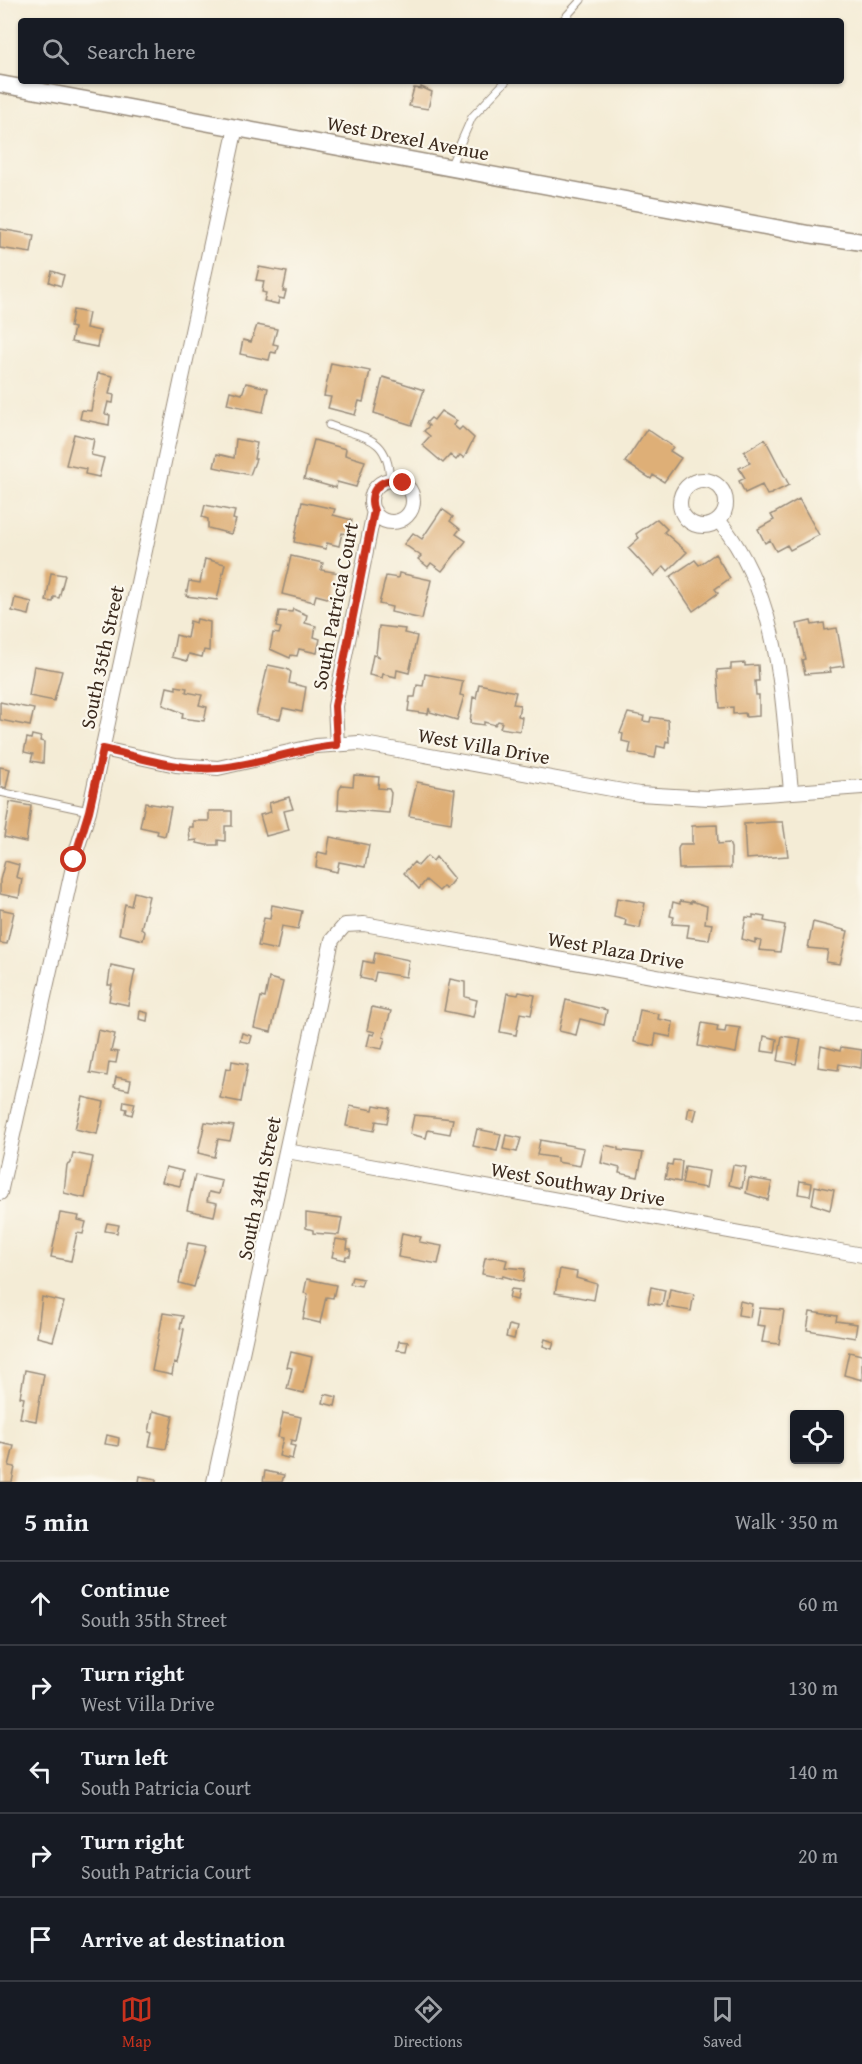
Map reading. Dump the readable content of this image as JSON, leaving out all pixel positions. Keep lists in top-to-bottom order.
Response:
{
  "streets": {
    "street": [
      "West Drexel Avenue",
      "South Patricia Court",
      "South 35th Street",
      "West Villa Drive",
      "West Plaza Drive",
      "West Southway Drive",
      "South 34th Street"
    ]
  },
  "crossings": [
    ["West Drexel Avenue", "South 35th Street"],
    ["South Patricia Court", "West Villa Drive"],
    ["South 35th Street", "West Villa Drive"],
    ["West Plaza Drive", "South 34th Street"],
    ["West Southway Drive", "South 34th Street"]
  ],
  "page": {
    "search": "Search here",
    "heading": ["5 min", "Walk · 350 m"],
    "list": [
      ["Continue", "South 35th Street", "60 m"],
      ["Turn right", "West Villa Drive", "130 m"],
      ["Turn left", "South Patricia Court", "140 m"],
      ["Turn right", "South Patricia Court", "20 m"],
      "Arrive at destination"
    ],
    "nav": ["Map", "Directions", "Saved"]
  }
}
